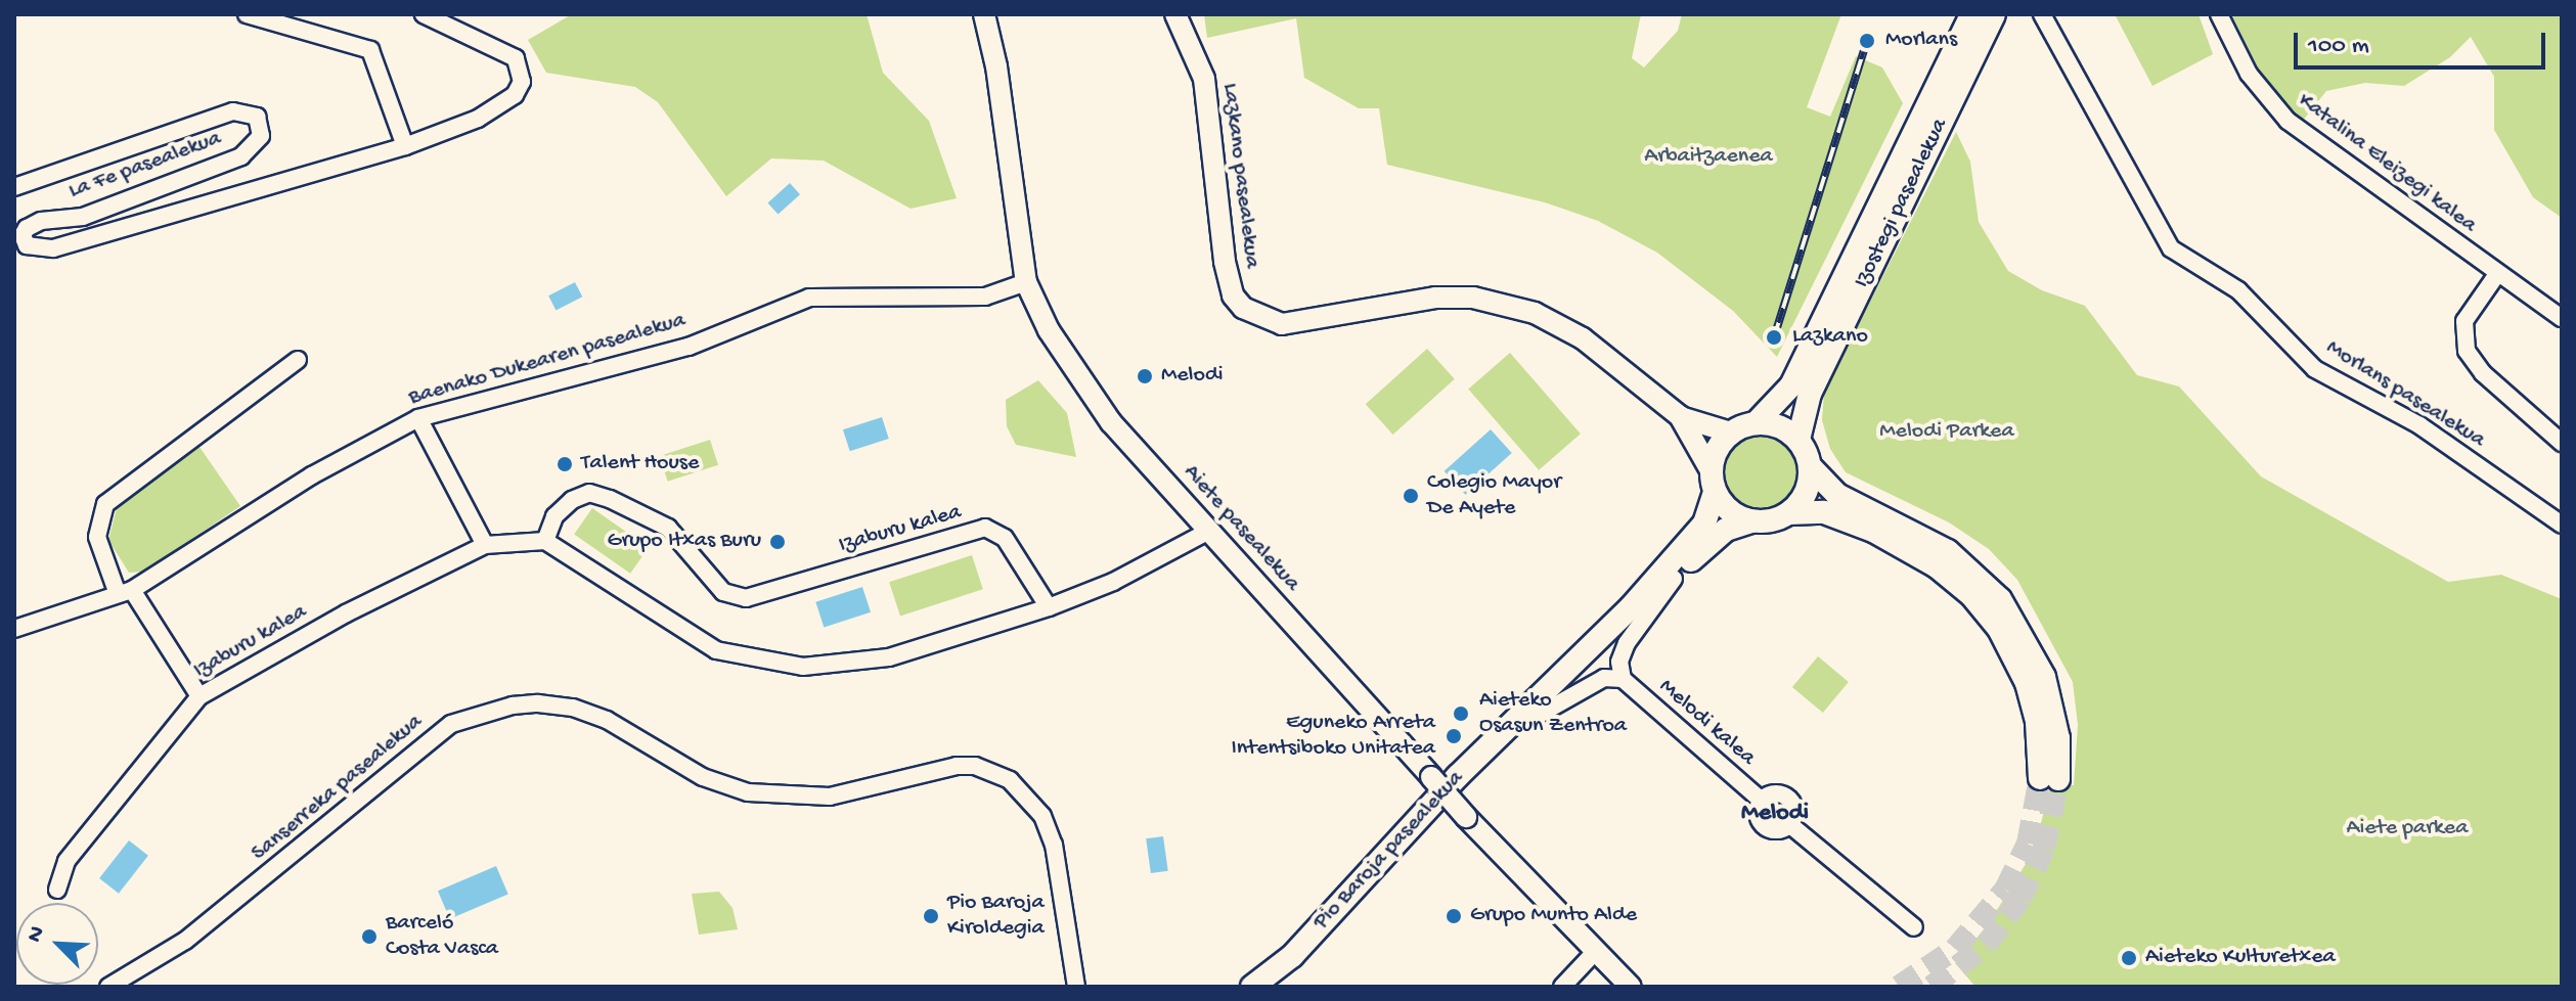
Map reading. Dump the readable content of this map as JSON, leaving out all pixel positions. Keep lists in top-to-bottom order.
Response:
{
  "streets": {
    "main road": ["Izostegi pasealekua", "Pio Baroja pasealekua"],
    "street": [
      "Katalina Eleizegi kalea",
      "La Fe pasealekua",
      "Lazkano pasealekua",
      "Baenako Dukearen pasealekua",
      "Morlans pasealekua",
      "Aiete pasealekua",
      "Izaburu kalea",
      "Melodi kalea",
      "Sanserreka pasealekua"
    ]
  },
  "crossings": [
    ["Izostegi pasealekua", "Pio Baroja pasealekua"],
    ["Baenako Dukearen pasealekua", "Aiete pasealekua"]
  ],
  "districts": ["Melodi"],
  "parks": ["Arbaitzaenea", "Melodi Parkea", "Aiete parkea"],
  "places": [
    "Morlans",
    "Lazkano",
    "Melodi",
    "Talent House",
    "Colegio Mayor De Ayete",
    "Grupo Itxas Buru",
    "Aieteko Osasun Zentroa",
    "Eguneko Arreta Intentsiboko Unitatea",
    "Pio Baroja Kiroldegia",
    "Grupo Munto Alde",
    "Barceló Costa Vasca",
    "Aieteko Kulturetxea"
  ],
  "scale_bar": "100 m",
  "north": "top left"
}
